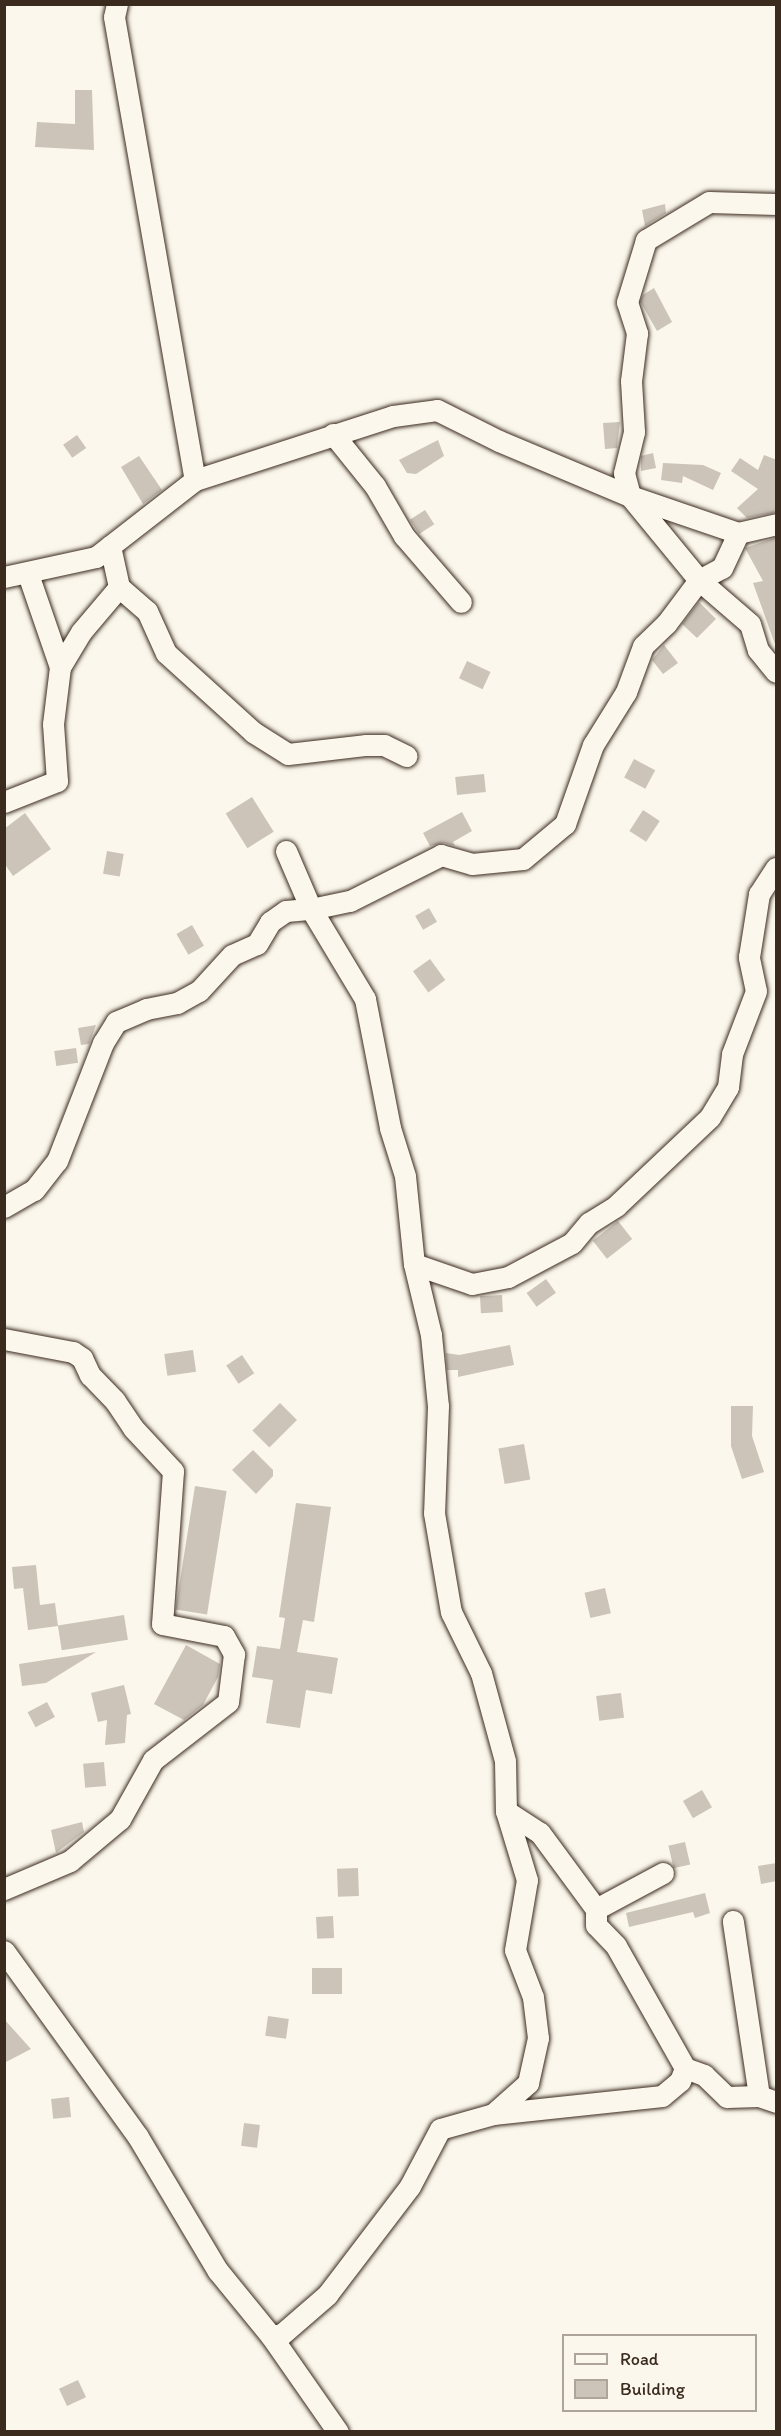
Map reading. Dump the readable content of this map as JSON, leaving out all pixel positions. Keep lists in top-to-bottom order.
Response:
{
  "legend": ["Road", "Building"]
}
